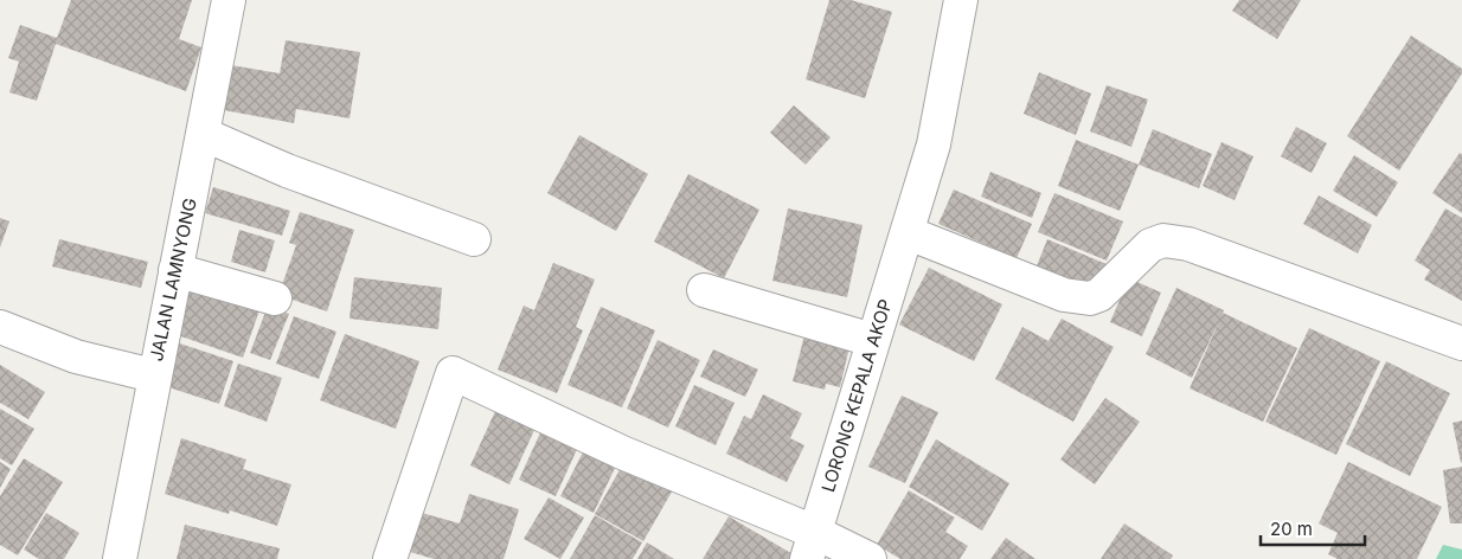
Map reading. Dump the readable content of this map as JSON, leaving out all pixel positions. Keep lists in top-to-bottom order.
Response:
{
  "streets": {
    "street": ["JALAN LAMNYONG", "LORONG KEPALA AKOP"]
  },
  "scale_bar": "20 m"
}
